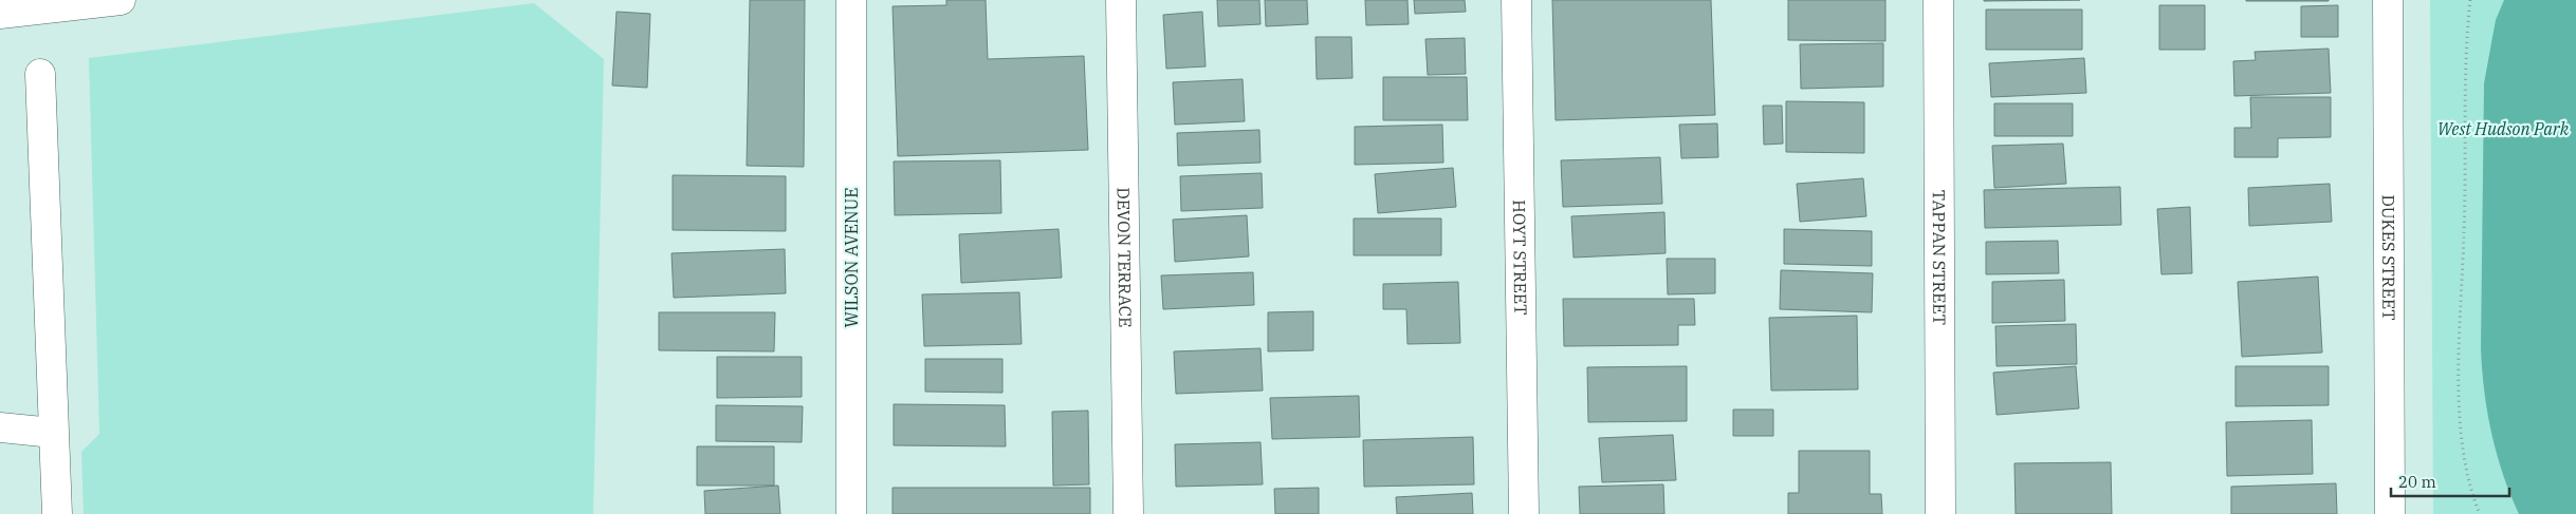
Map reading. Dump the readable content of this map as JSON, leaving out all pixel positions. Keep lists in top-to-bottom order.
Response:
{
  "streets": {
    "street": [
      "WILSON AVENUE",
      "DEVON TERRACE",
      "HOYT STREET",
      "TAPPAN STREET",
      "DUKES STREET"
    ]
  },
  "parks": ["West Hudson Park"],
  "scale_bar": "20 m"
}
